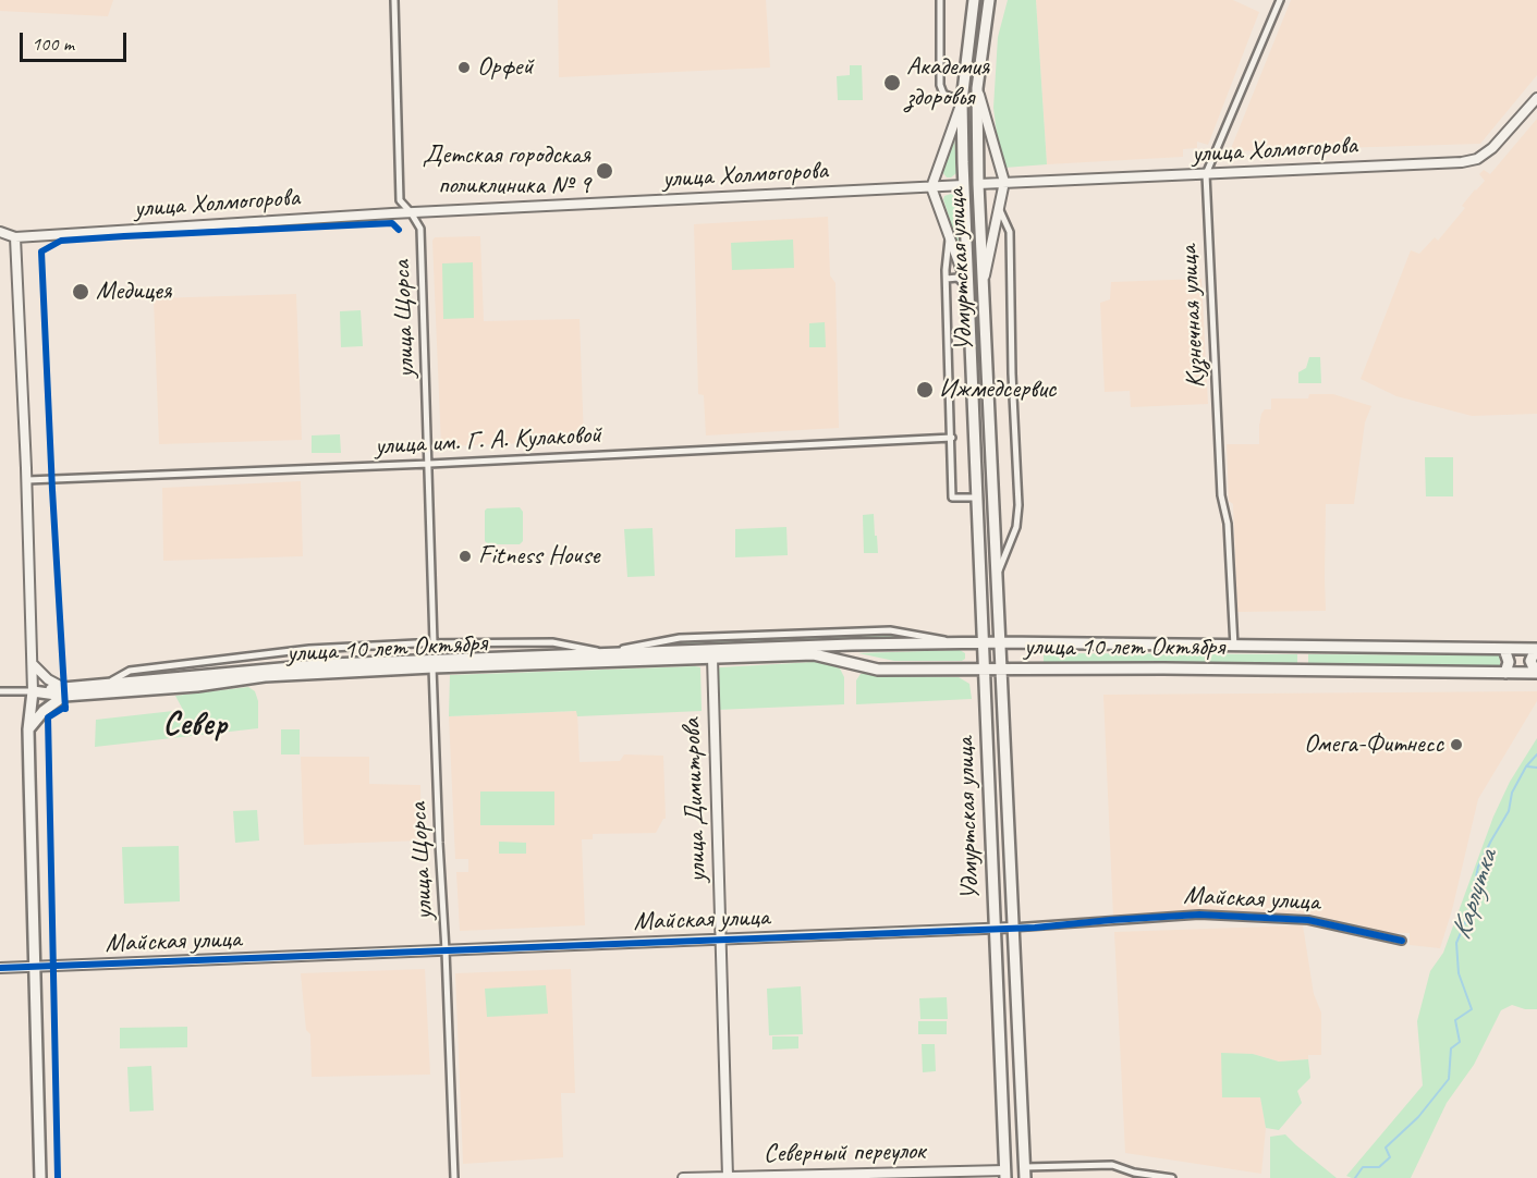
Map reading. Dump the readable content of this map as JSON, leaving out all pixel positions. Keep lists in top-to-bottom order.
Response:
{
  "streets": {
    "main road": ["улица Холмогорова", "Удмуртская улица", "улица 10 лет Октября"],
    "street": [
      "Кузнечная улица",
      "улица Щорса",
      "улица им. Г. А. Кулаковой",
      "улица Димитрова",
      "Майская улица",
      "Северный переулок"
    ]
  },
  "crossings": [
    ["улица Холмогорова", "Удмуртская улица"],
    ["улица Холмогорова", "Кузнечная улица"],
    ["улица Холмогорова", "улица Щорса"],
    ["Удмуртская улица", "улица им. Г. А. Кулаковой"],
    ["Удмуртская улица", "улица 10 лет Октября"],
    ["Удмуртская улица", "Майская улица"],
    ["Удмуртская улица", "Северный переулок"],
    ["Кузнечная улица", "улица 10 лет Октября"],
    ["улица Щорса", "улица им. Г. А. Кулаковой"],
    ["улица Щорса", "улица 10 лет Октября"],
    ["улица Щорса", "Майская улица"],
    ["улица 10 лет Октября", "улица Димитрова"],
    ["улица Димитрова", "Майская улица"],
    ["улица Димитрова", "Северный переулок"]
  ],
  "districts": ["Север"],
  "water": ["Карлутка"],
  "places": [
    "Орфей",
    "Академия здоровья",
    "Детская городская поликлиника № 9",
    "Медицея",
    "Ижмедсервис",
    "Fitness House",
    "Омега-Фитнесс"
  ],
  "scale_bar": "100 m"
}
